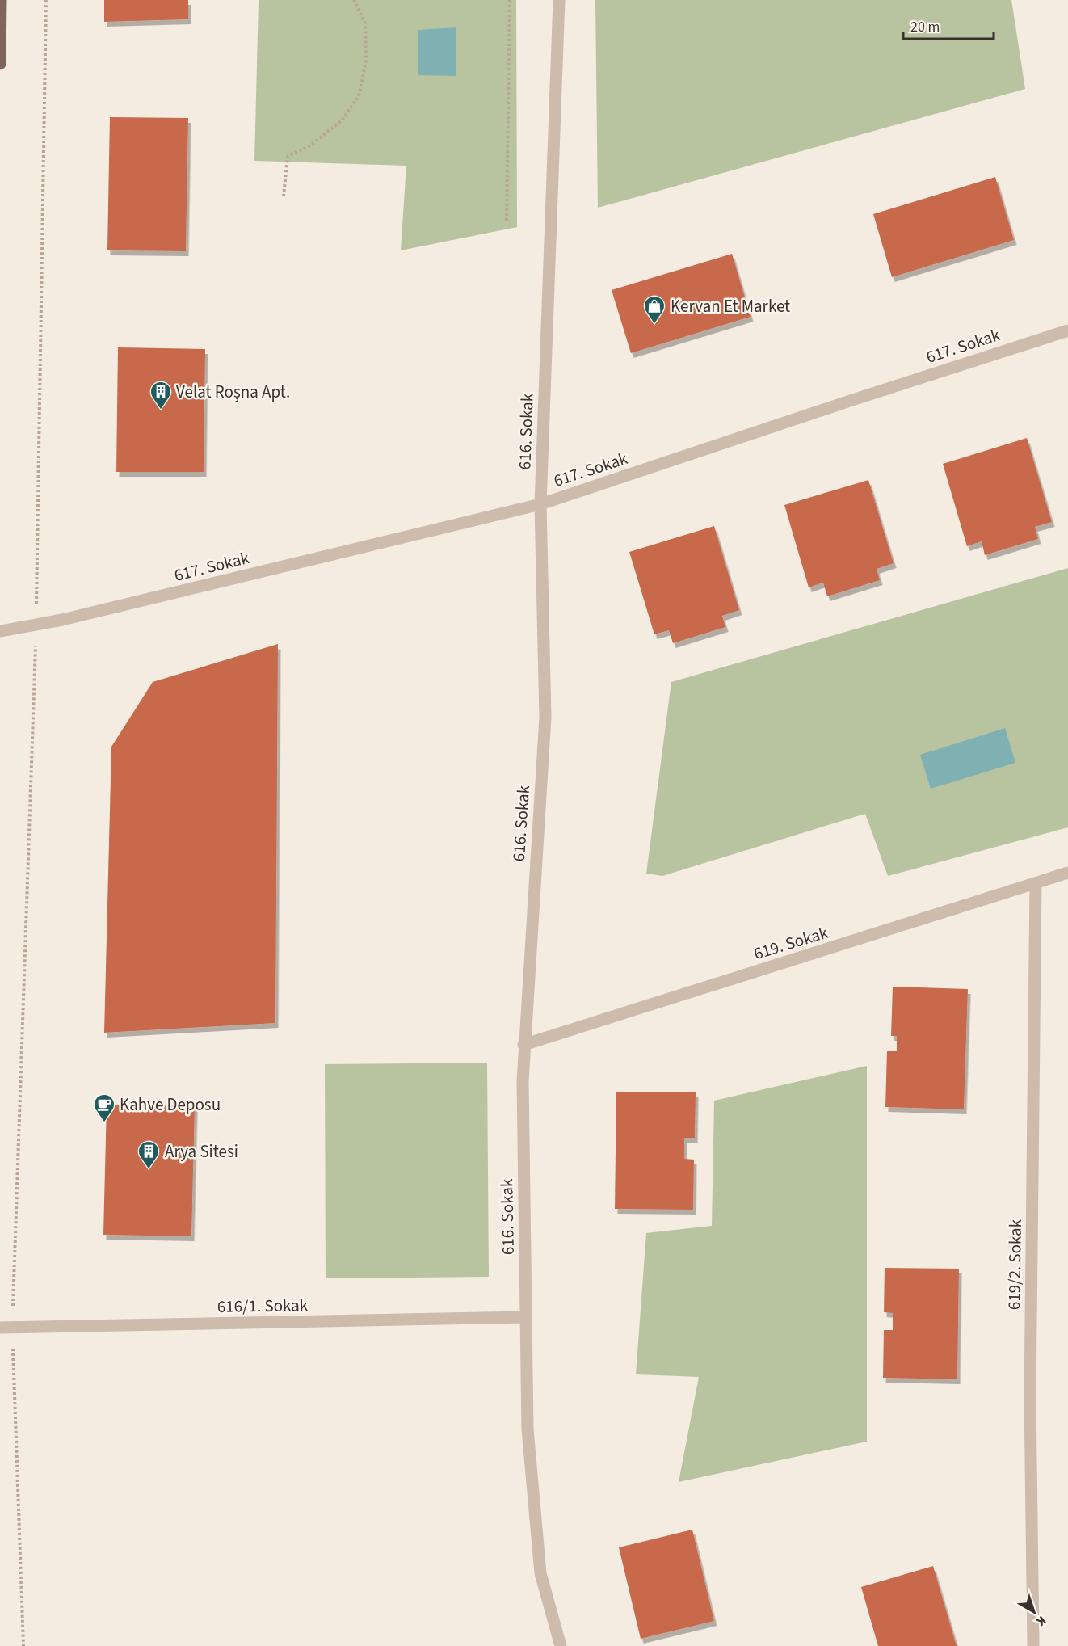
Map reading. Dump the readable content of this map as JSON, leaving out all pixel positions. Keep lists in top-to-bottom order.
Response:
{
  "streets": {
    "street": [
      "617. Sokak",
      "616. Sokak",
      "619. Sokak",
      "619/2. Sokak",
      "616/1. Sokak"
    ]
  },
  "crossings": [
    ["617. Sokak", "616. Sokak"],
    ["616. Sokak", "619. Sokak"],
    ["616. Sokak", "616/1. Sokak"],
    ["619. Sokak", "619/2. Sokak"]
  ],
  "places": {
    "shop": ["Kervan Et Market"],
    "building": ["Velat Roşna Apt.", "Arya Sitesi"],
    "cafe": ["Kahve Deposu"]
  },
  "scale_bar": "20 m",
  "north": "bottom right"
}
